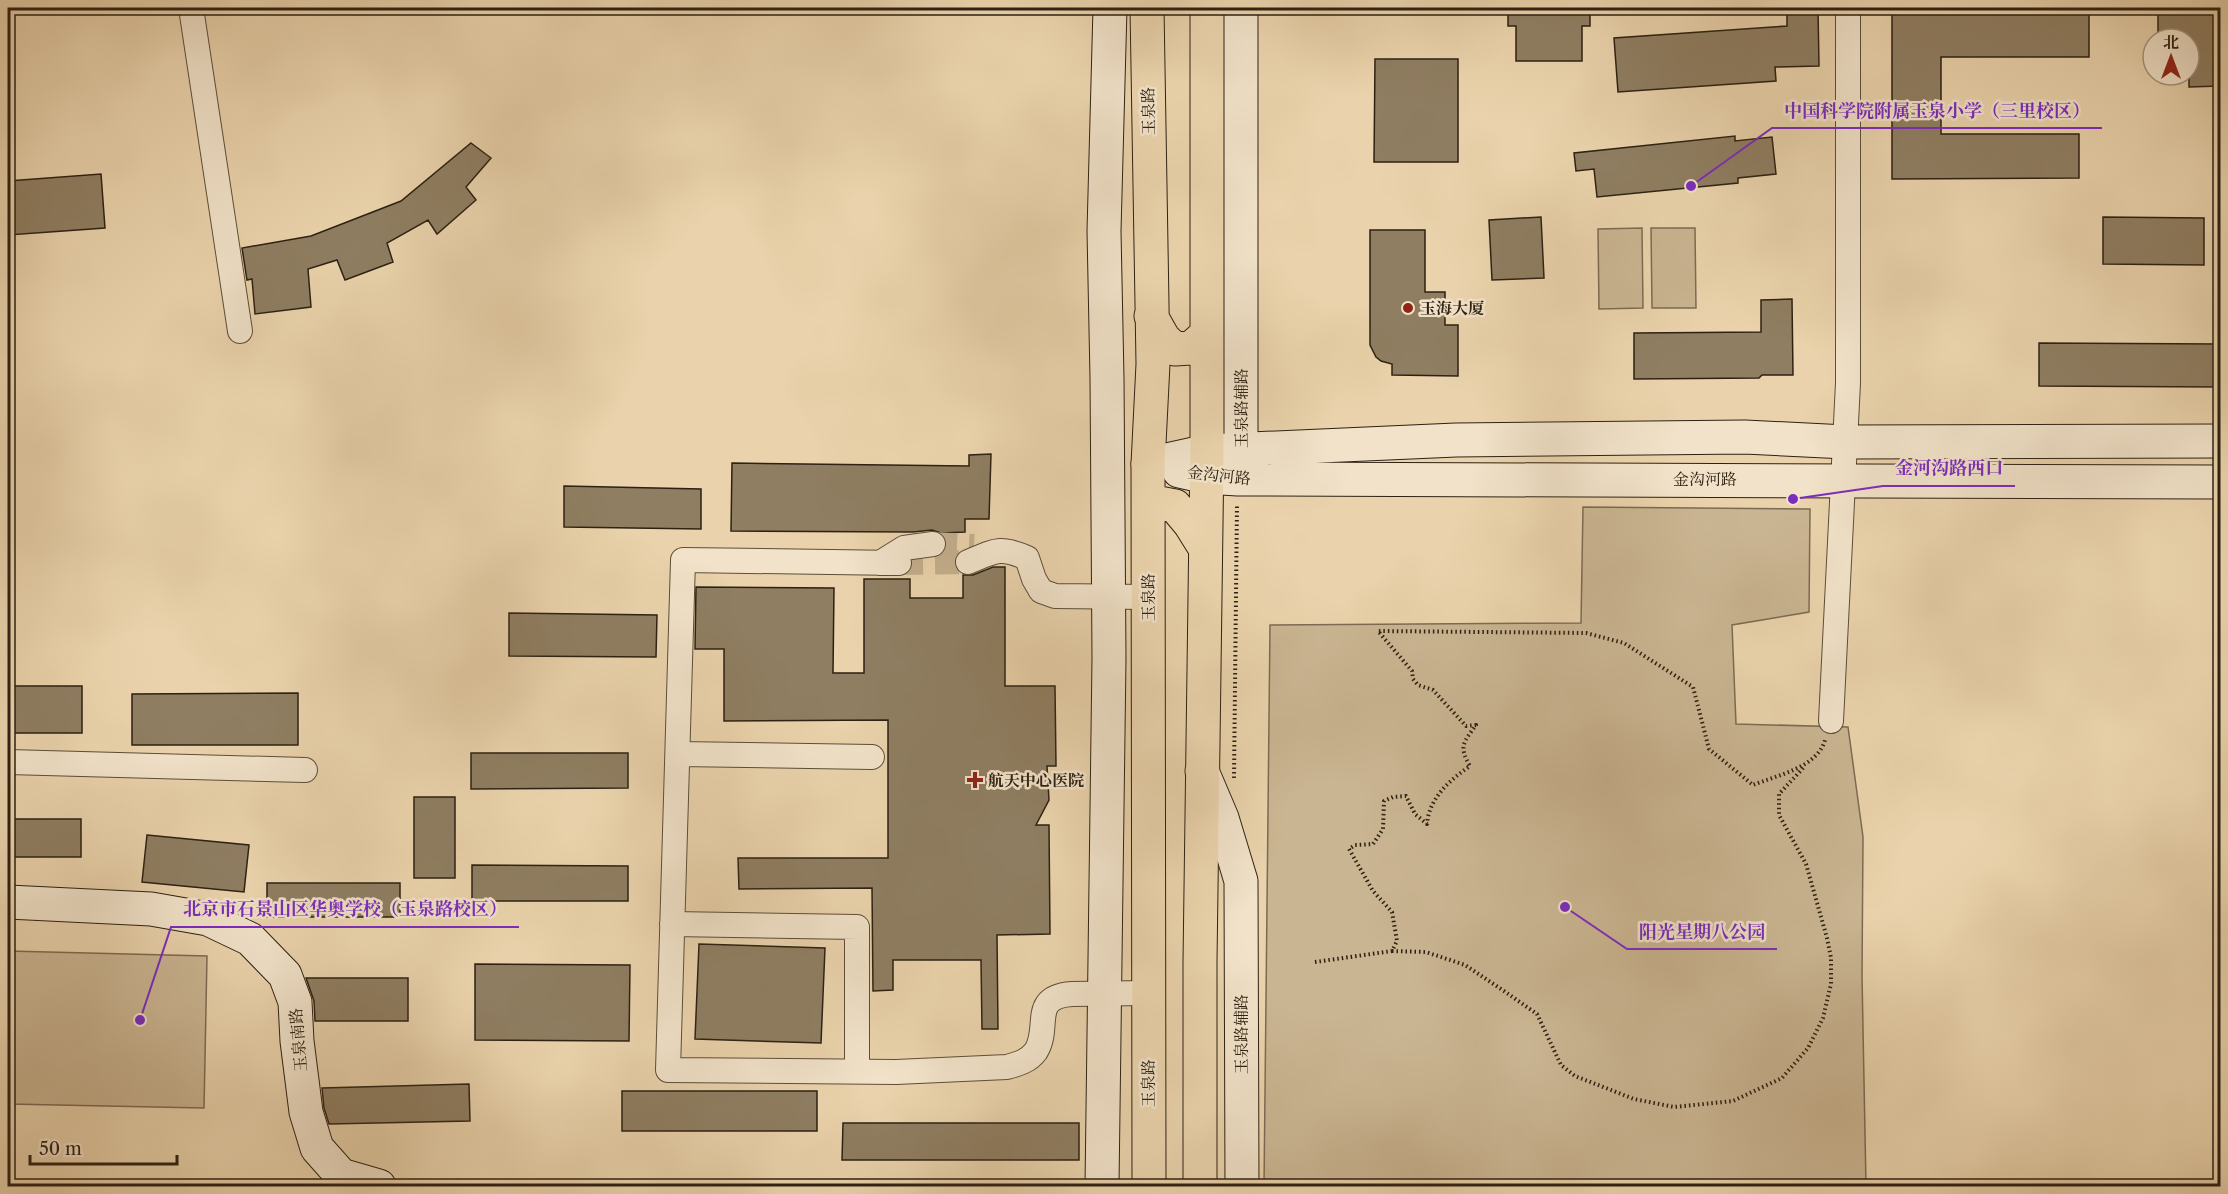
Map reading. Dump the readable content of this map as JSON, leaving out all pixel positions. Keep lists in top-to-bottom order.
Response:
{
  "streets": {
    "main road": ["玉泉路"],
    "street": ["玉泉路辅路", "金沟河路", "玉泉南路"]
  },
  "crossings": [
    ["玉泉路", "金沟河路"],
    ["玉泉路辅路", "金沟河路"]
  ],
  "places": {
    "other": [
      "中国科学院附属玉泉小学（三里校区）",
      "玉海大厦",
      "金河沟路西口",
      "阳光星期八公园",
      "北京市石景山区华奥学校（玉泉路校区）"
    ],
    "health": ["航天中心医院"]
  },
  "scale_bar": "50 m",
  "north": "top"
}
